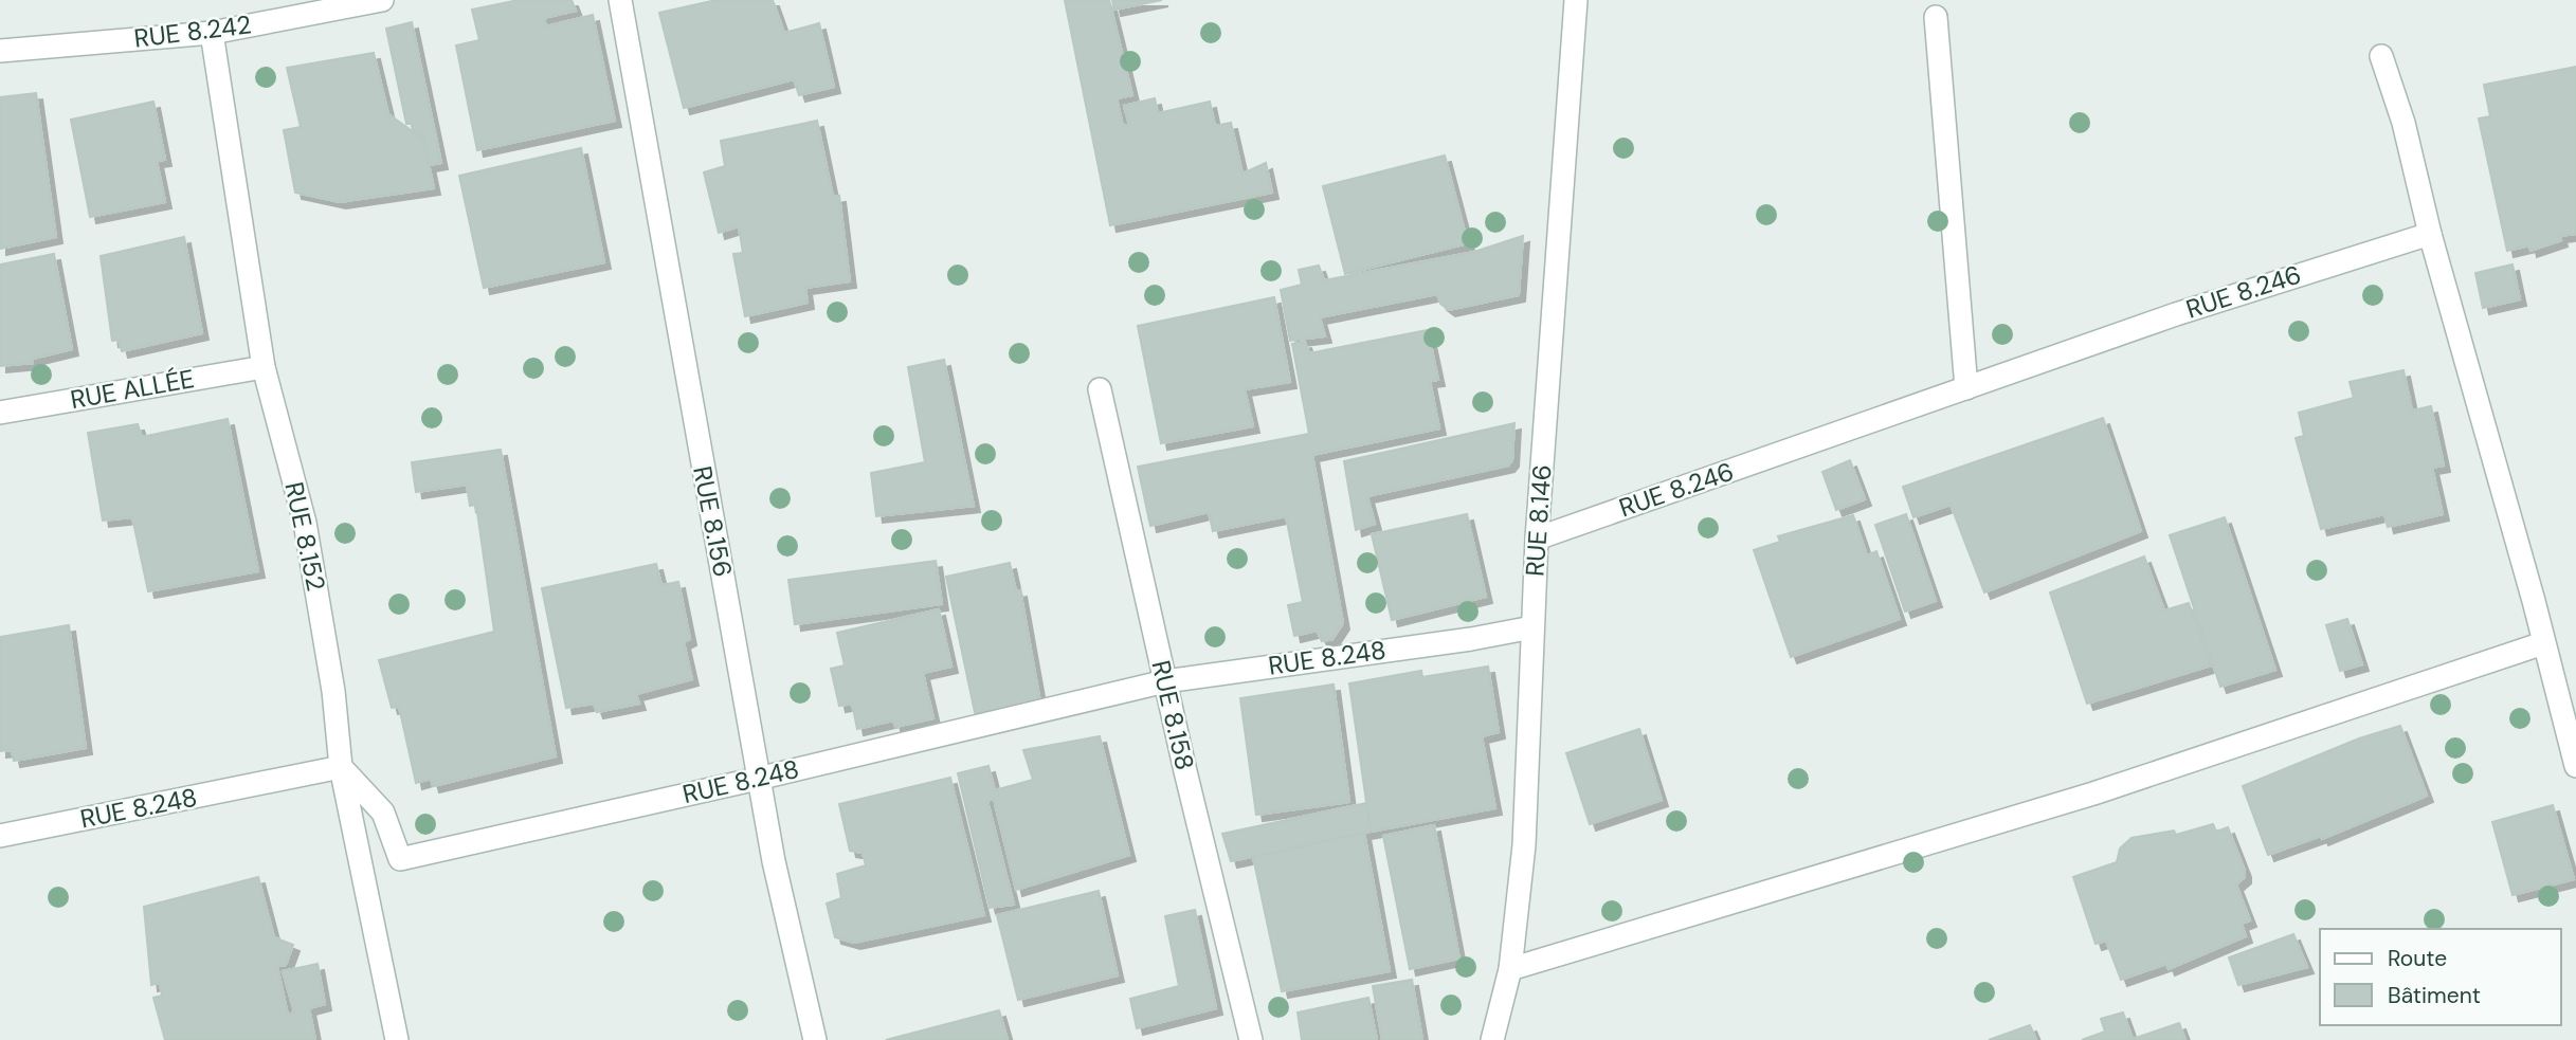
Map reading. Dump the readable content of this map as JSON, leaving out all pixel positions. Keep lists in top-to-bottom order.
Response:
{
  "streets": {
    "street": [
      "RUE 8.242",
      "RUE 8.246",
      "RUE ALLÉE",
      "RUE 8.146",
      "RUE 8.156",
      "RUE 8.152",
      "RUE 8.248",
      "RUE 8.158"
    ]
  },
  "crossings": [
    ["RUE 8.242", "RUE 8.152"],
    ["RUE 8.246", "RUE 8.146"],
    ["RUE ALLÉE", "RUE 8.152"],
    ["RUE 8.146", "RUE 8.248"],
    ["RUE 8.156", "RUE 8.248"],
    ["RUE 8.152", "RUE 8.248"],
    ["RUE 8.248", "RUE 8.158"]
  ],
  "legend": ["Route", "Bâtiment"]
}
